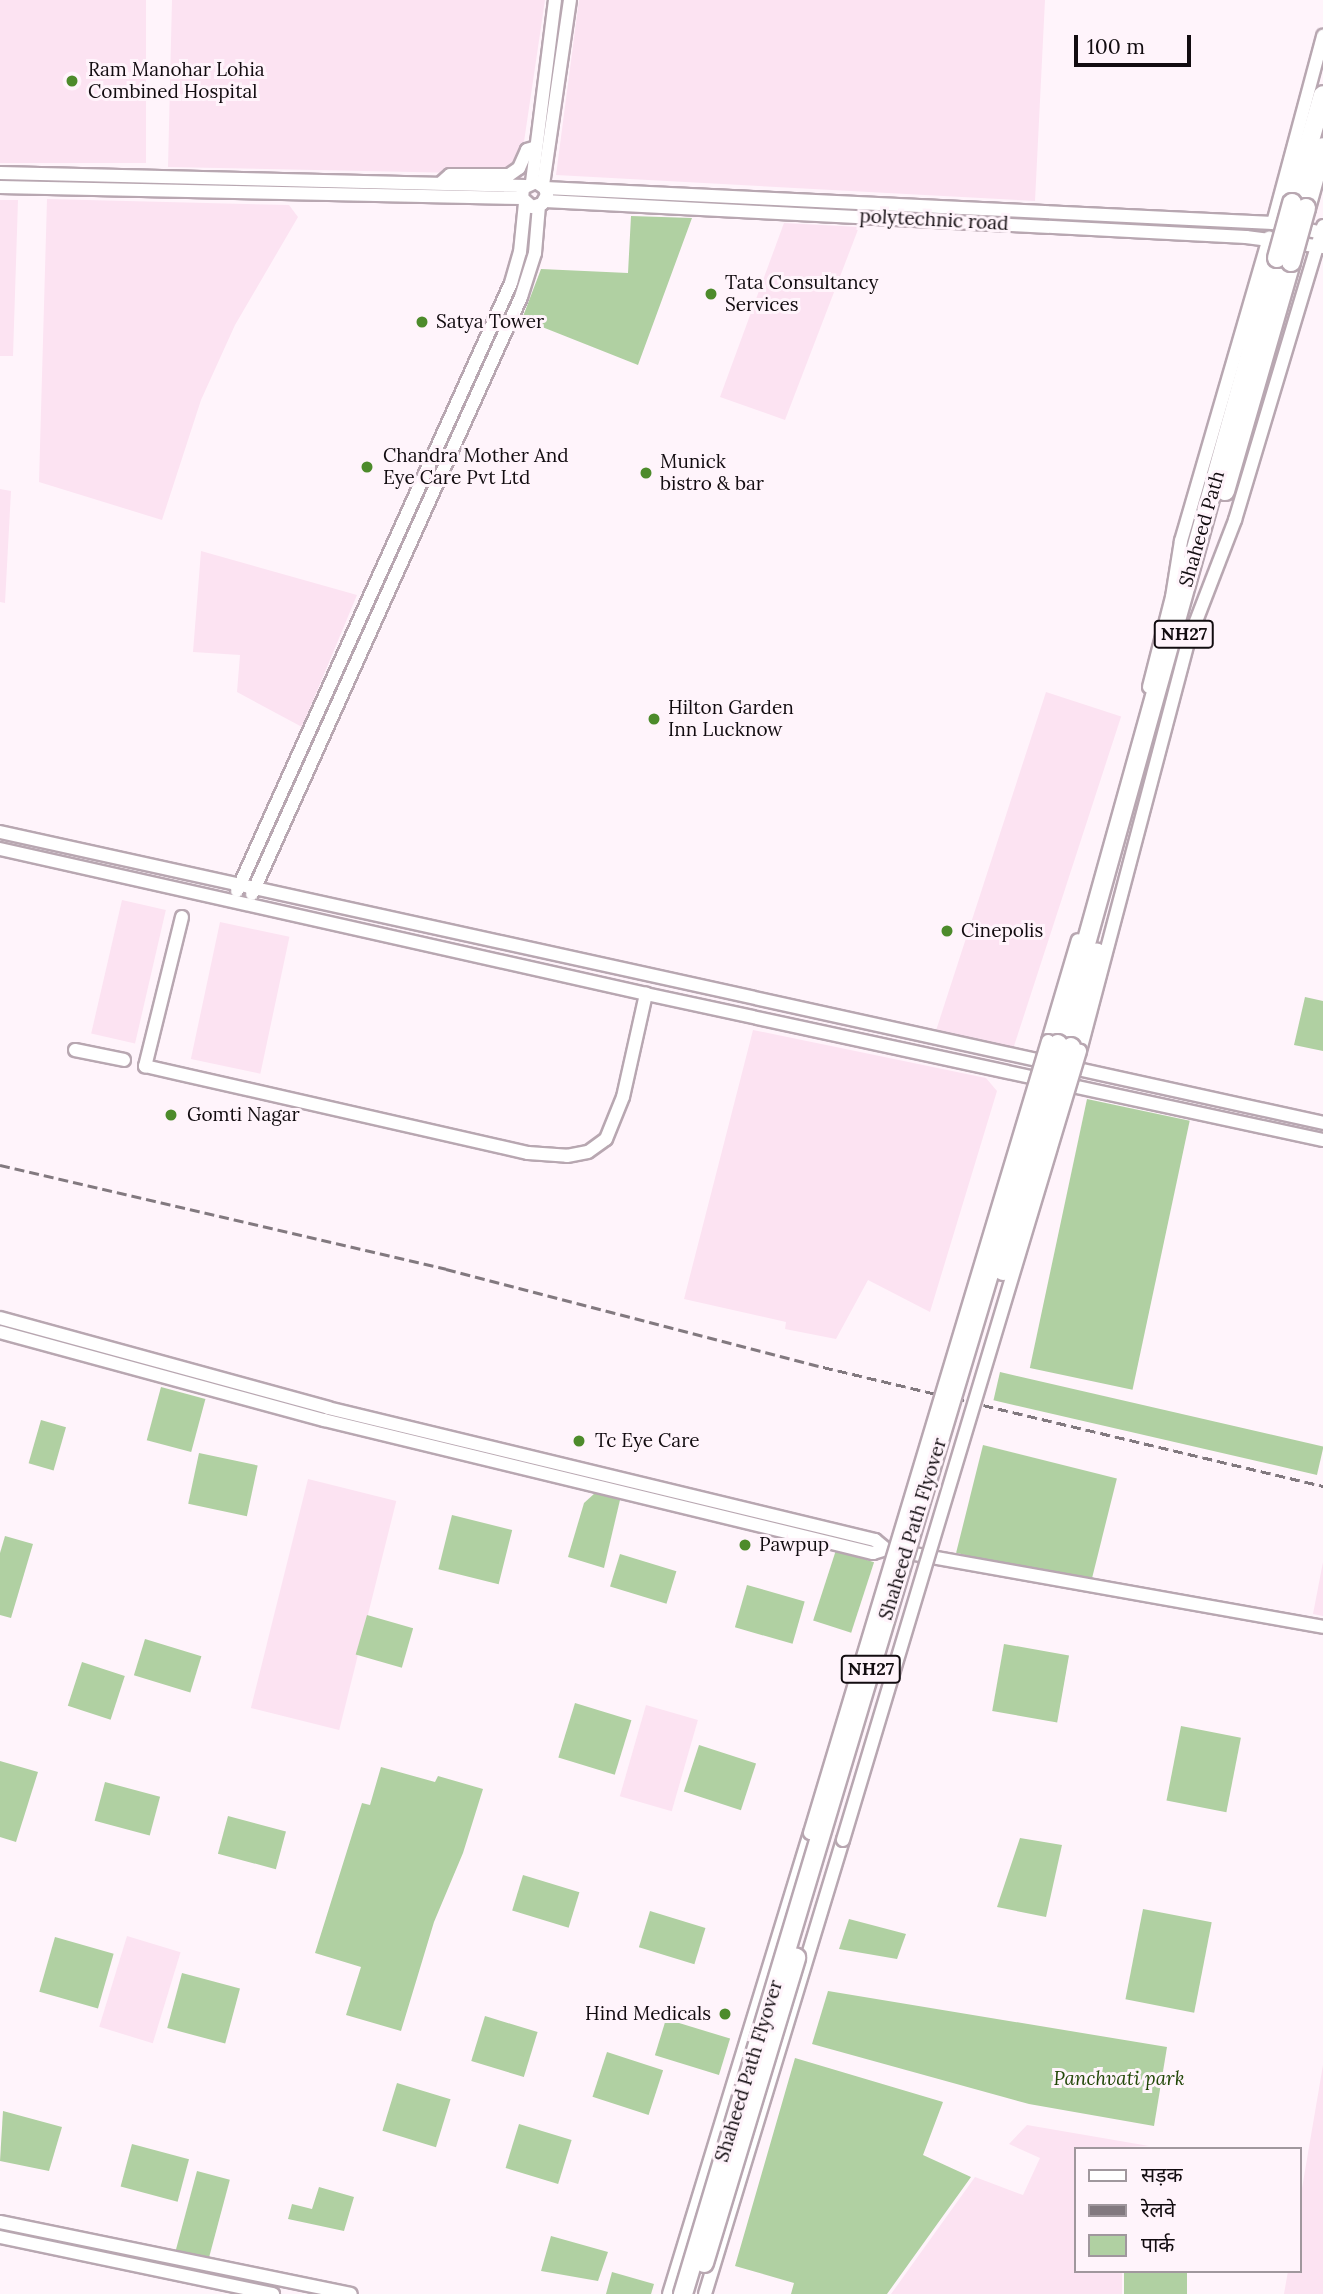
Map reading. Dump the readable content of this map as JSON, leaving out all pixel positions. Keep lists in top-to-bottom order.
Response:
{
  "streets": {
    "highway": ["Shaheed Path", "NH27", "Shaheed Path Flyover"],
    "street": ["polytechnic road"]
  },
  "crossings": [
    ["Shaheed Path", "Shaheed Path Flyover"]
  ],
  "parks": ["Panchvati park"],
  "places": [
    "Ram Manohar Lohia Combined Hospital",
    "Tata Consultancy Services",
    "Satya Tower",
    "Chandra Mother And Eye Care Pvt Ltd",
    "Munick bistro & bar",
    "Hilton Garden Inn Lucknow",
    "Cinepolis",
    "Gomti Nagar",
    "Tc Eye Care",
    "Pawpup",
    "Hind Medicals"
  ],
  "legend": ["सड़क", "रेलवे", "पार्क"],
  "scale_bar": "100 m"
}
